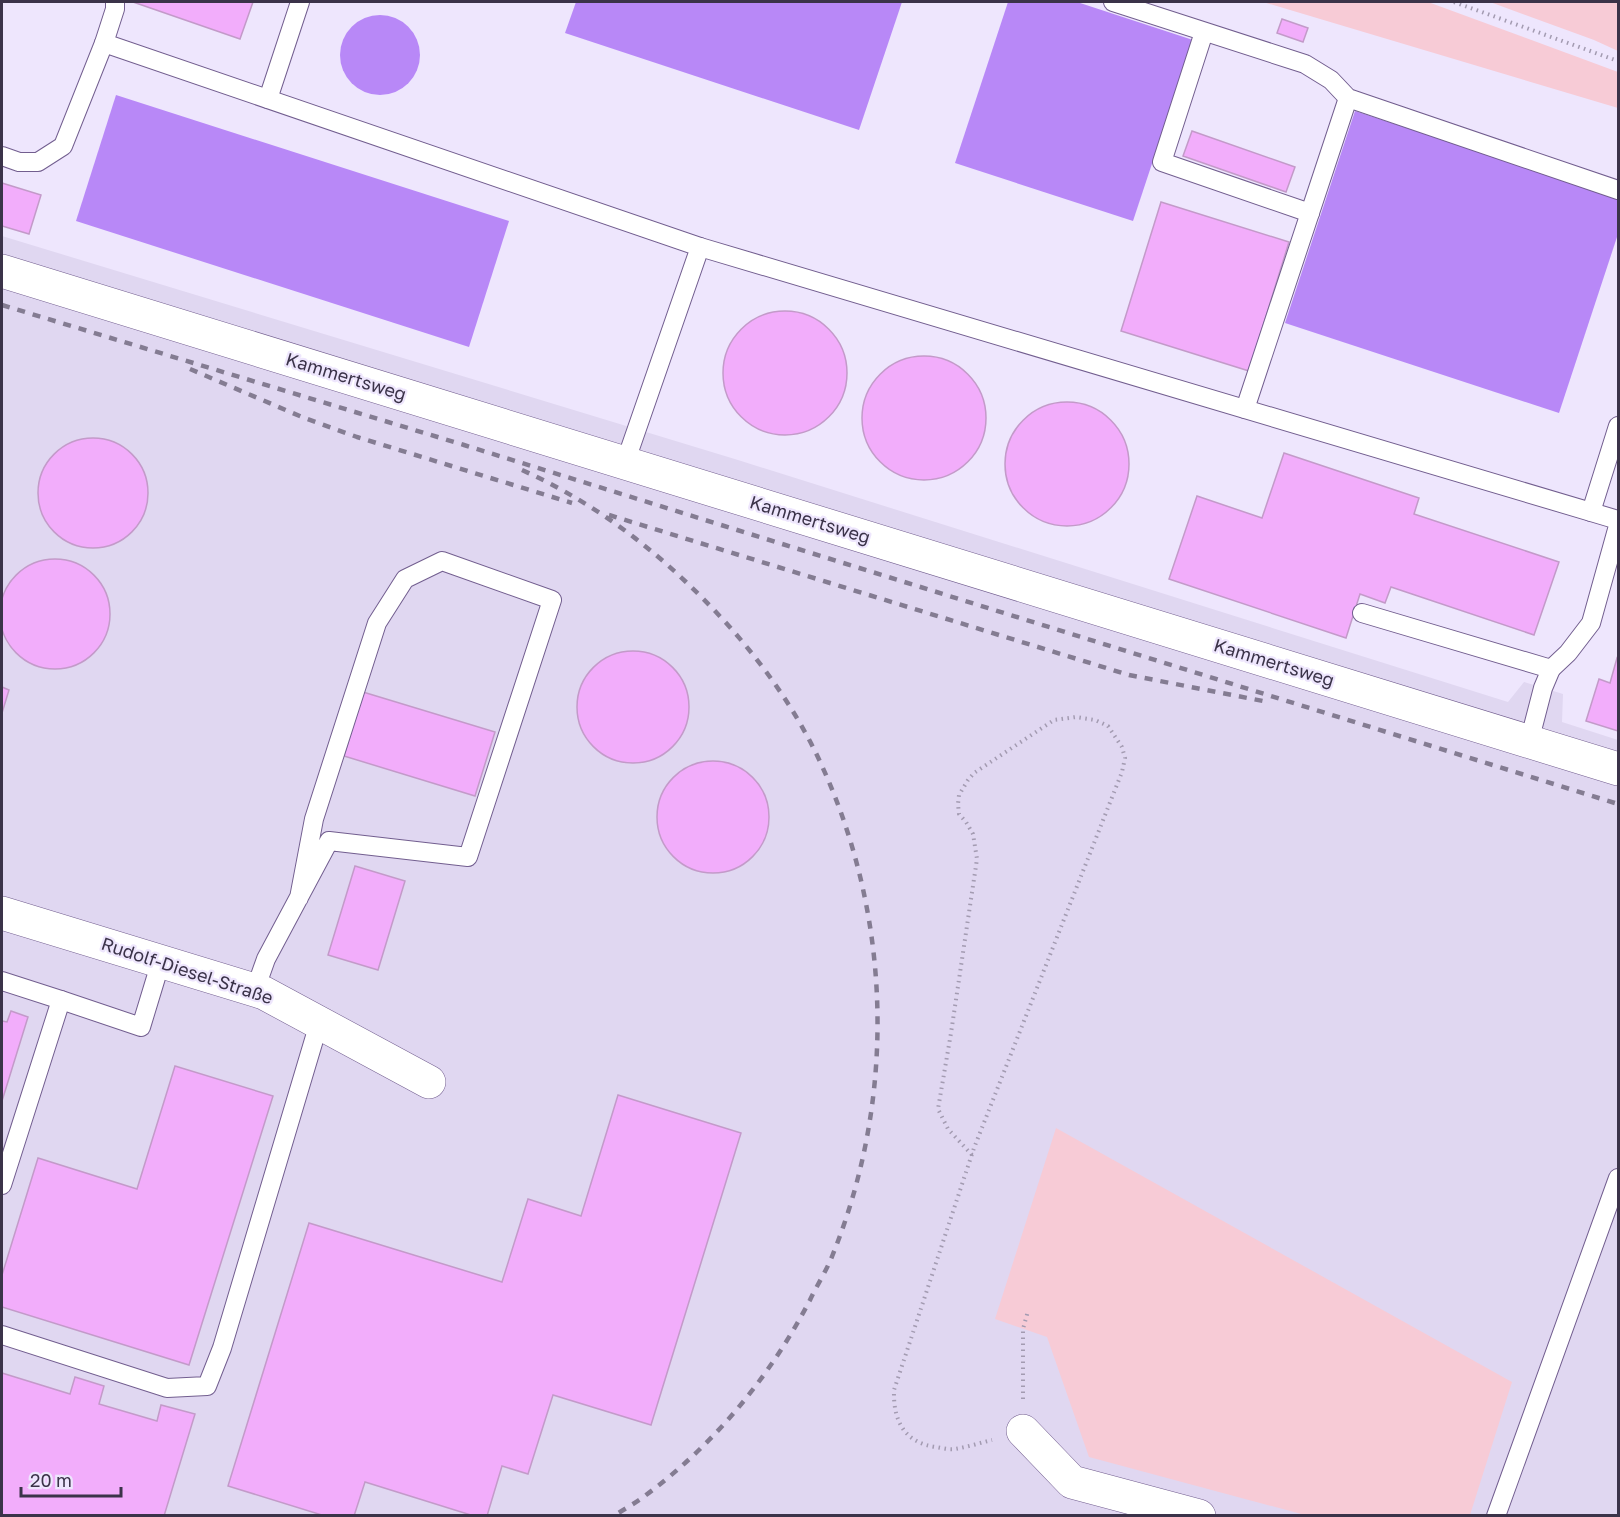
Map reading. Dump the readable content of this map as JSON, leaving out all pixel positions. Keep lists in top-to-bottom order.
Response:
{
  "streets": {
    "street": ["Kammertsweg", "Rudolf-Diesel-Straße"]
  },
  "scale_bar": "20 m"
}
